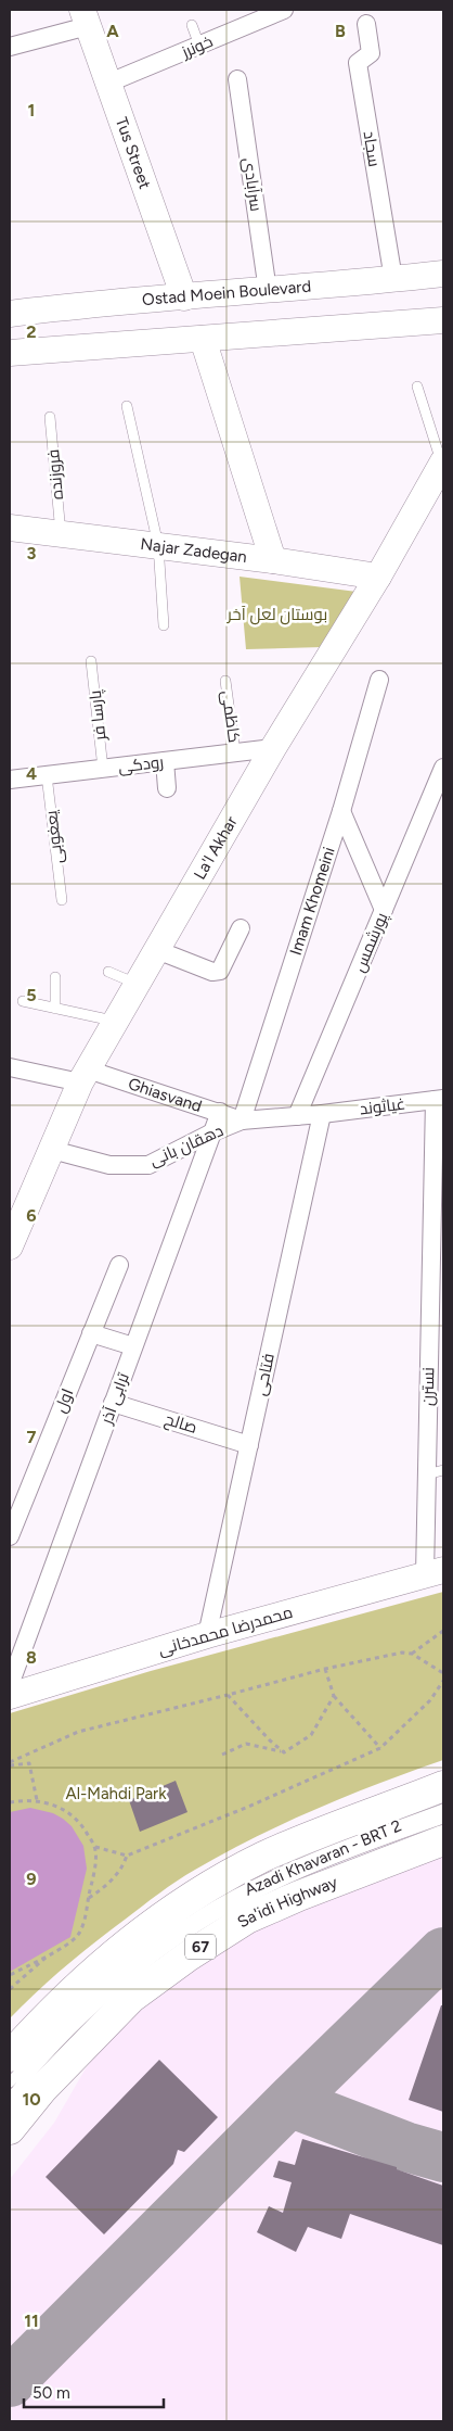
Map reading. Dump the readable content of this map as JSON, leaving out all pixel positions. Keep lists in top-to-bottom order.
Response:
{
  "streets": {
    "highway": ["Sa'idi Highway", "67"],
    "street": [
      "خونرز",
      "سجاد",
      "Tus Street",
      "سرآبادی",
      "Ostad Moein Boulevard",
      "Najar Zadegan",
      "رودکی",
      "La'l Akhar",
      "Imam Khomeini",
      "پورشمس",
      "Ghiasvand",
      "غیاثوند",
      "دهقان بانی",
      "فتاحی",
      "نسترن",
      "ترابی آذر",
      "اول",
      "صالح",
      "محمدرضا محمدخانی"
    ],
    "lane": [
      "فروزنده",
      "پارسا فر",
      "کاظمی",
      "یعغوبی",
      "Azadi Khavaran - BRT 2"
    ]
  },
  "crossings": [
    ["خونرز", "Tus Street"],
    ["سجاد", "Ostad Moein Boulevard"],
    ["Tus Street", "Ostad Moein Boulevard"],
    ["سرآبادی", "Ostad Moein Boulevard"],
    ["فروزنده", "Najar Zadegan"],
    ["Najar Zadegan", "La'l Akhar"],
    ["پارسا فر", "رودکی"],
    ["کاظمی", "رودکی"],
    ["رودکی", "یعغوبی"],
    ["رودکی", "La'l Akhar"],
    ["La'l Akhar", "Ghiasvand"],
    ["La'l Akhar", "دهقان بانی"],
    ["Imam Khomeini", "Ghiasvand"],
    ["Imam Khomeini", "دهقان بانی"],
    ["پورشمس", "دهقان بانی"],
    ["Ghiasvand", "دهقان بانی"],
    ["Ghiasvand", "ترابی آذر"],
    ["غیاثوند", "دهقان بانی"],
    ["غیاثوند", "فتاحی"],
    ["غیاثوند", "نسترن"],
    ["دهقان بانی", "فتاحی"],
    ["دهقان بانی", "ترابی آذر"],
    ["فتاحی", "صالح"],
    ["فتاحی", "محمدرضا محمدخانی"],
    ["نسترن", "محمدرضا محمدخانی"],
    ["ترابی آذر", "صالح"]
  ],
  "parks": ["بوستان لعل آخر", "Al-Mahdi Park"],
  "scale_bar": "50 m",
  "grid": {
    "columns": ["A", "B"],
    "rows": [
      "1",
      "2",
      "3",
      "4",
      "5",
      "6",
      "7",
      "8",
      "9",
      "10",
      "11"
    ]
  }
}
